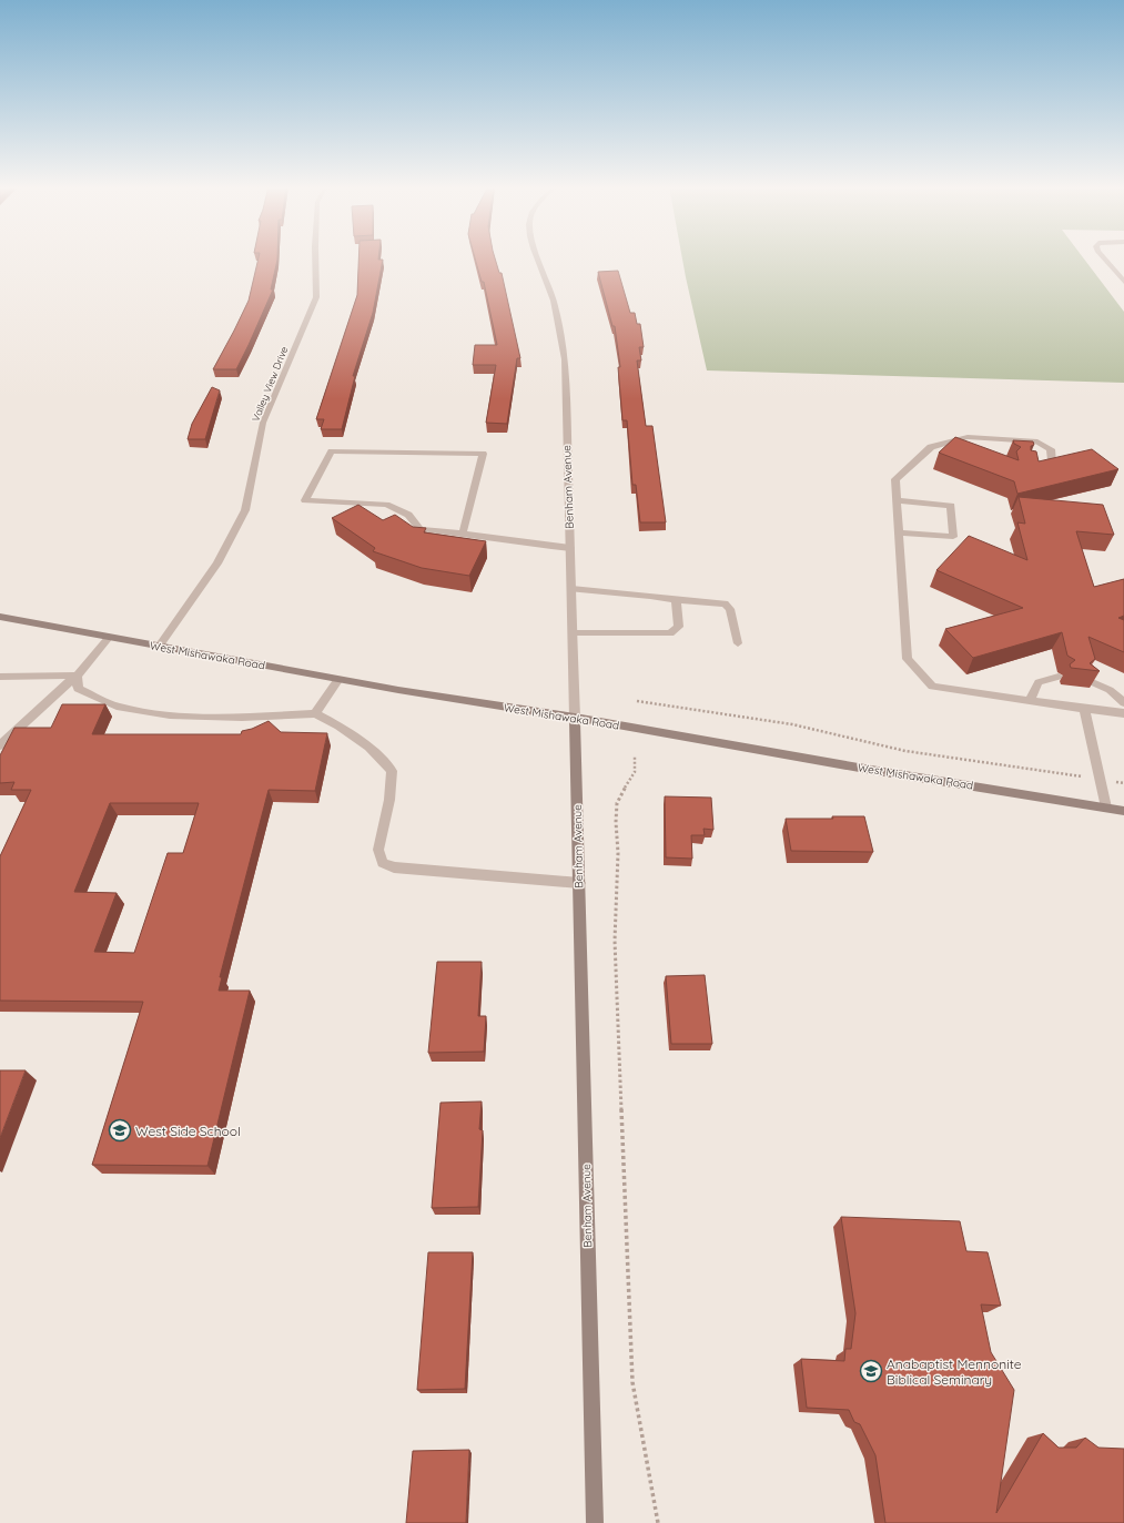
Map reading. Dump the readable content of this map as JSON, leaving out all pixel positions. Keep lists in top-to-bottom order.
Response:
{
  "streets": {
    "main road": ["Benham Avenue", "West Mishawaka Road"],
    "street": ["Valley View Drive"]
  },
  "crossings": [
    ["Valley View Drive", "West Mishawaka Road"],
    ["Benham Avenue", "West Mishawaka Road"]
  ],
  "places": {
    "school or university": ["West Side School", "Anabaptist Mennonite Biblical Seminary"]
  }
}
